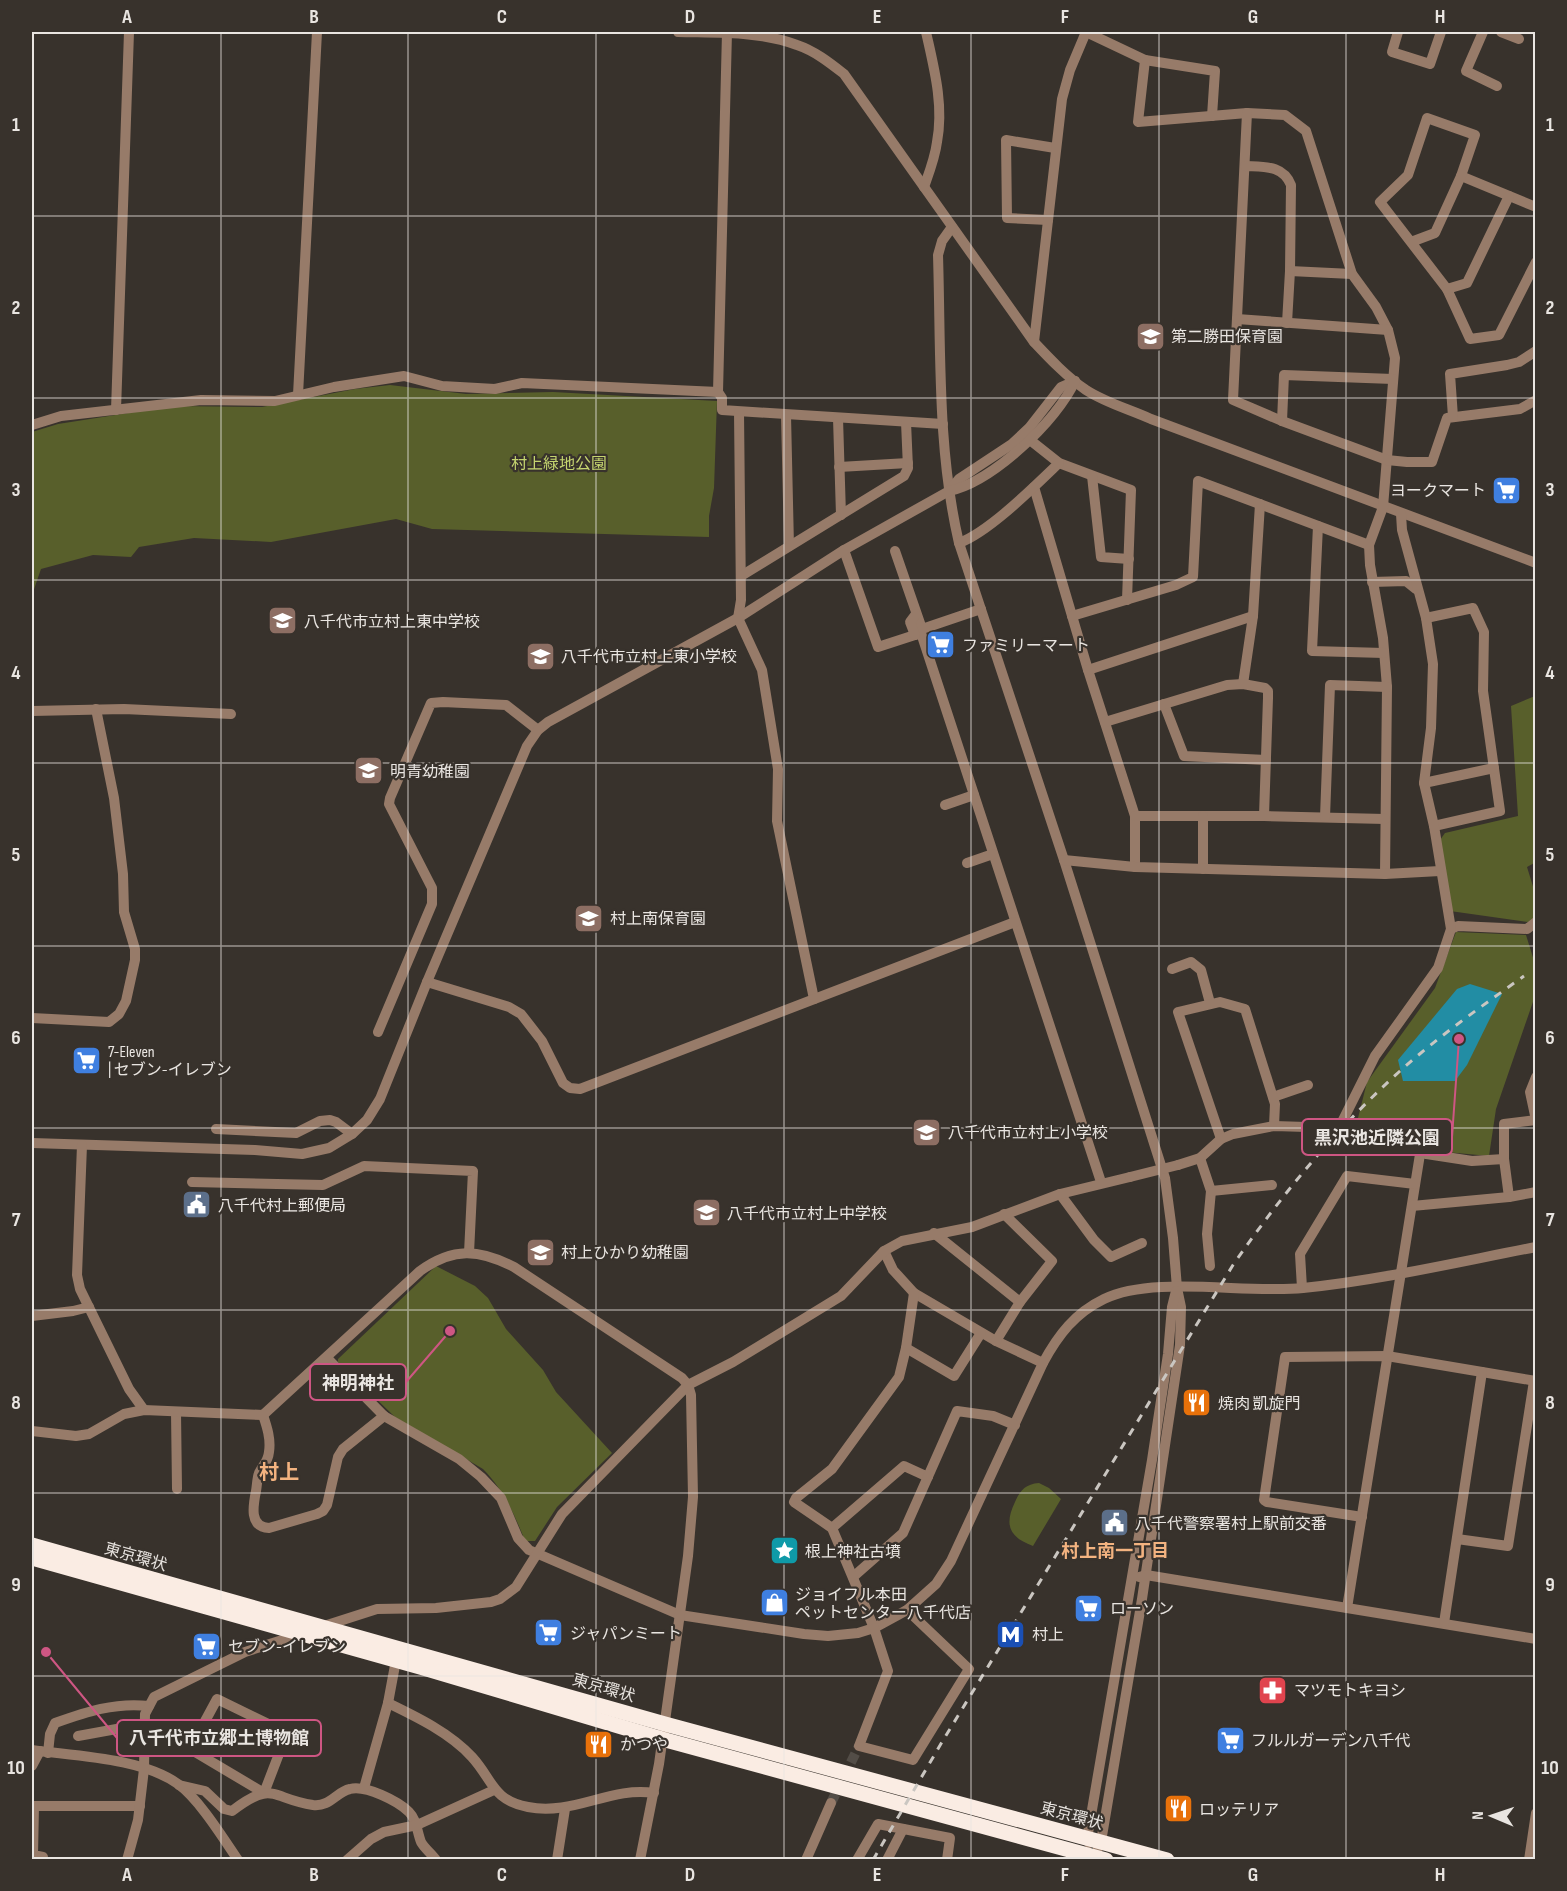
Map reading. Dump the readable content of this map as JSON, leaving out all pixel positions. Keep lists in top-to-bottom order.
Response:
{
  "streets": {
    "highway": ["東京環状"]
  },
  "districts": ["村上", "村上南一丁目"],
  "parks": ["村上緑地公園"],
  "places": {
    "school or university": [
      "第二勝田保育園",
      "八千代市立村上東中学校",
      "八千代市立村上東小学校",
      "明青幼稚園",
      "村上南保育園",
      "八千代市立村上小学校",
      "八千代市立村上中学校",
      "村上ひかり幼稚園"
    ],
    "supermarket": [
      "ヨークマート",
      "ファミリーマート",
      "7-Eleven | セブン-イレブン",
      "ローソン",
      "ジャパンミート",
      "セブン-イレブン",
      "フルルガーデン八千代"
    ],
    "other": ["黒沢池近隣公園", "神明神社", "八千代市立郷土博物館"],
    "public building": ["八千代村上郵便局", "八千代警察署村上駅前交番"],
    "restaurant": ["焼肉 凱旋門", "かつや", "ロッテリア"],
    "place": ["根上神社古墳"],
    "shop": ["ジョイフル本田 ペットセンター八千代店"],
    "metro station": ["村上"],
    "pharmacy": ["マツモトキヨシ"]
  },
  "north": "left",
  "grid": {
    "columns": [
      "A",
      "B",
      "C",
      "D",
      "E",
      "F",
      "G",
      "H"
    ],
    "rows": [
      "1",
      "2",
      "3",
      "4",
      "5",
      "6",
      "7",
      "8",
      "9",
      "10"
    ]
  }
}
